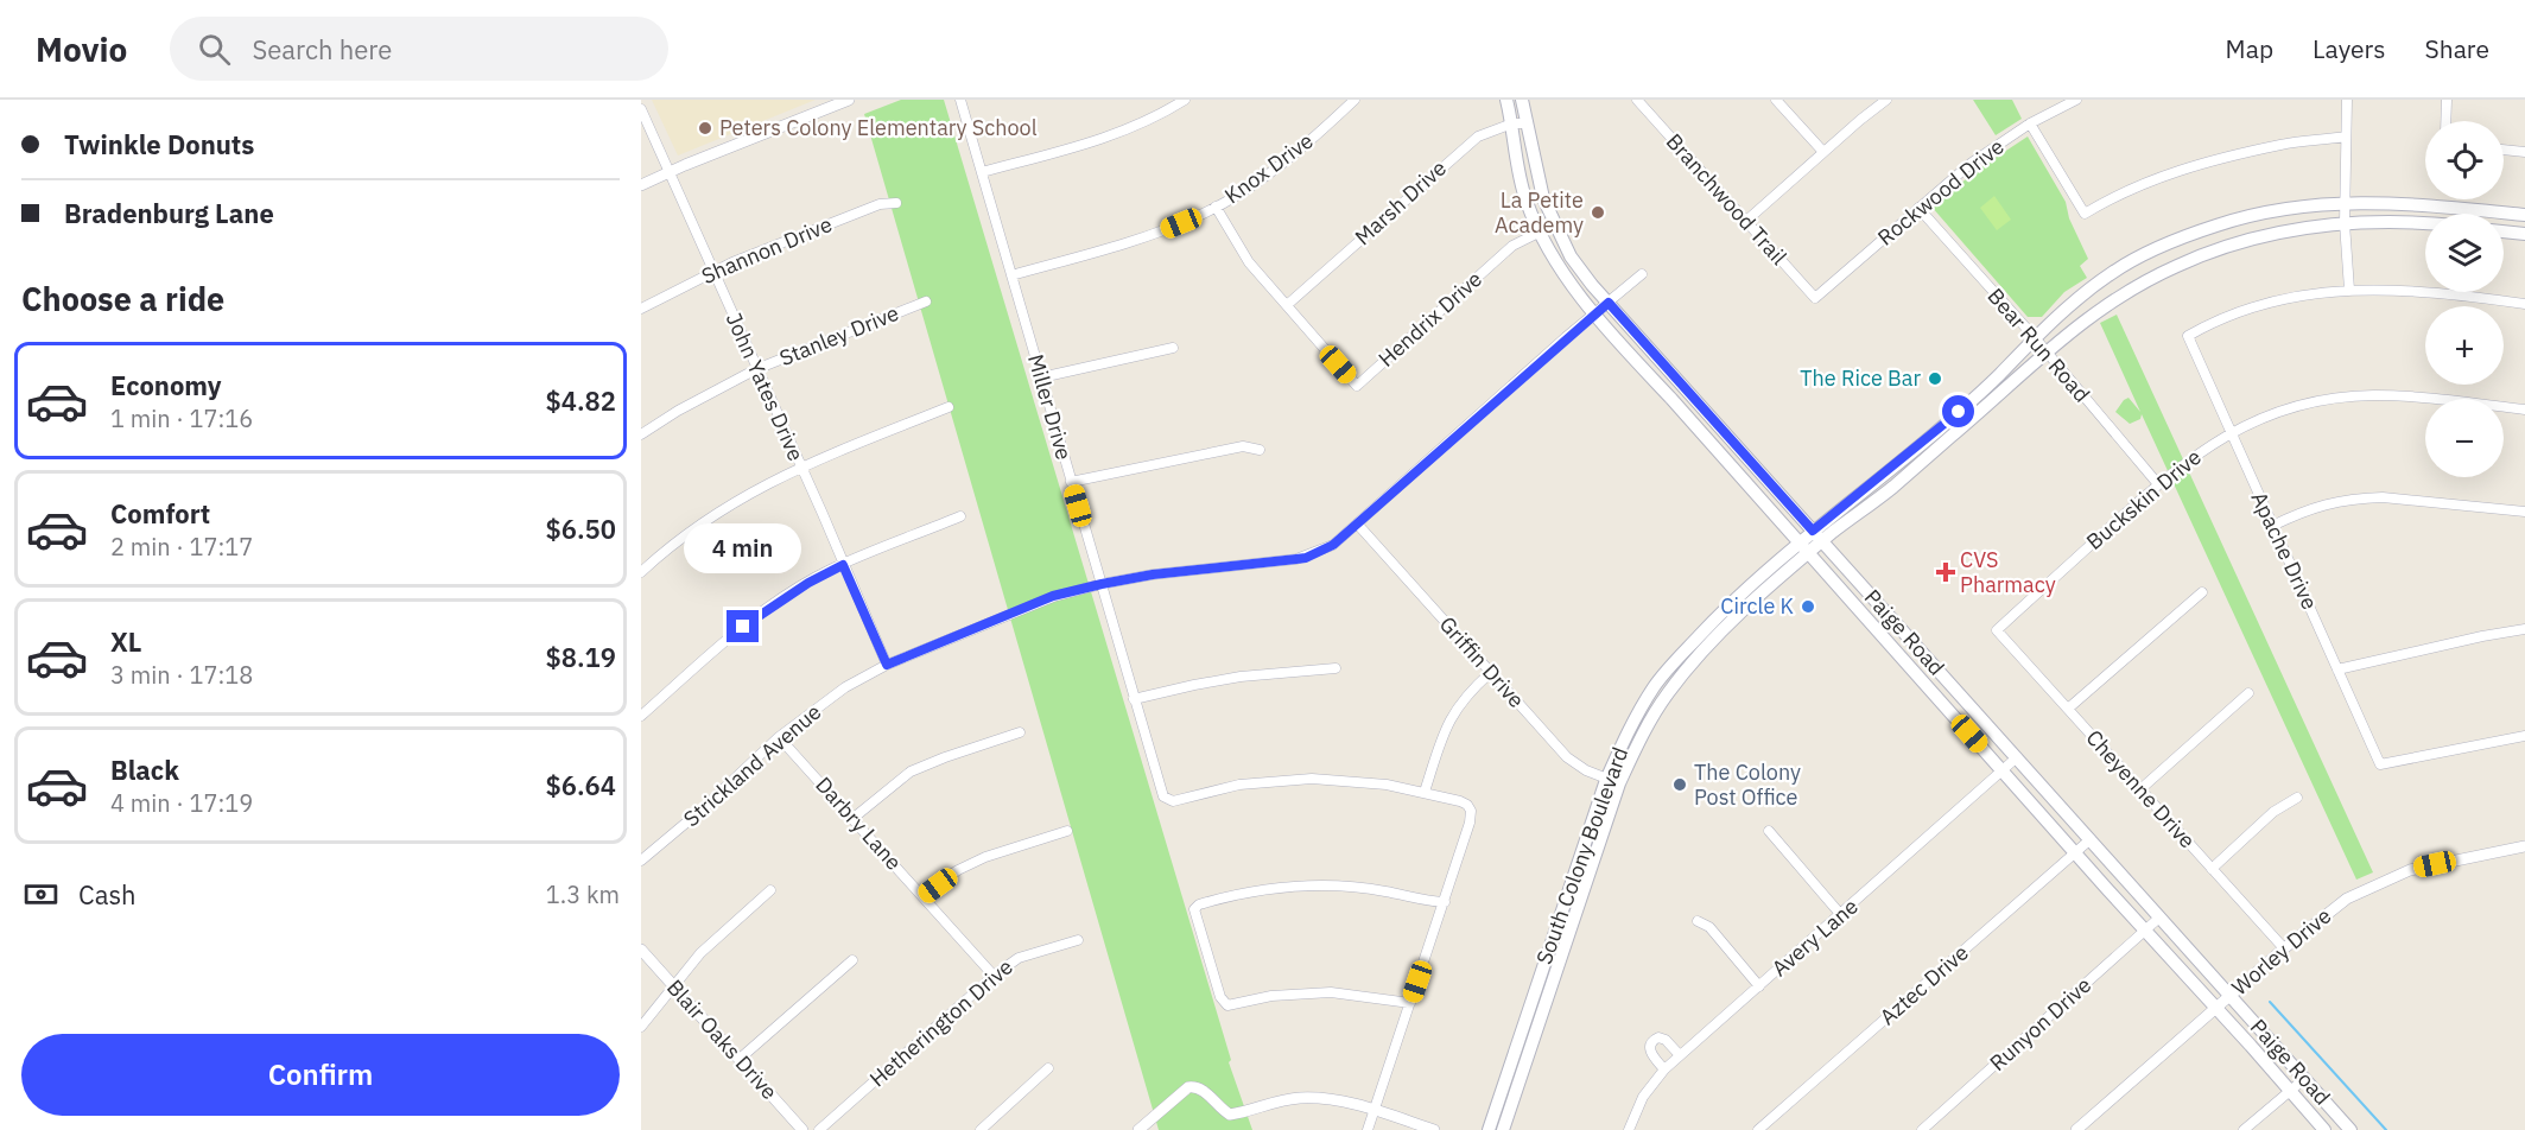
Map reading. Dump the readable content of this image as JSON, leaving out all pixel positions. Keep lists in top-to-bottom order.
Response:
{
  "streets": {
    "main road": ["Paige Road", "South Colony Boulevard"],
    "street": [
      "Knox Drive",
      "Rockwood Drive",
      "Branchwood Trail",
      "Marsh Drive",
      "Shannon Drive",
      "Hendrix Drive",
      "Stanley Drive",
      "Bear Run Road",
      "John Yates Drive",
      "Miller Drive",
      "Buckskin Drive",
      "Apache Drive",
      "Griffin Drive",
      "Strickland Avenue",
      "Cheyenne Drive",
      "Darbry Lane",
      "Avery Lane",
      "Worley Drive",
      "Aztec Drive",
      "Hetherington Drive",
      "Runyon Drive",
      "Blair Oaks Drive"
    ]
  },
  "crossings": [
    ["Knox Drive", "Hendrix Drive"],
    ["Knox Drive", "Miller Drive"],
    ["Rockwood Drive", "Branchwood Trail"],
    ["Rockwood Drive", "Bear Run Road"],
    ["Marsh Drive", "Hendrix Drive"],
    ["Marsh Drive", "Paige Road"],
    ["Shannon Drive", "John Yates Drive"],
    ["Hendrix Drive", "Paige Road"],
    ["Stanley Drive", "John Yates Drive"],
    ["Bear Run Road", "Buckskin Drive"],
    ["Bear Run Road", "South Colony Boulevard"],
    ["John Yates Drive", "Strickland Avenue"],
    ["Miller Drive", "Strickland Avenue"],
    ["Buckskin Drive", "Apache Drive"],
    ["Buckskin Drive", "Cheyenne Drive"],
    ["Paige Road", "Strickland Avenue"],
    ["Paige Road", "South Colony Boulevard"],
    ["Paige Road", "Avery Lane"],
    ["Paige Road", "Worley Drive"],
    ["Paige Road", "Aztec Drive"],
    ["Paige Road", "Runyon Drive"],
    ["Griffin Drive", "Strickland Avenue"],
    ["Griffin Drive", "South Colony Boulevard"],
    ["Strickland Avenue", "Darbry Lane"],
    ["Cheyenne Drive", "Worley Drive"],
    ["Darbry Lane", "Hetherington Drive"]
  ],
  "places": {
    "other": [
      "Peters Colony Elementary School",
      "La Petite Academy",
      "The Rice Bar",
      "Circle K",
      "The Colony Post Office"
    ],
    "health": ["CVS Pharmacy"]
  },
  "page": {
    "header": "Movio",
    "search": "Search here",
    "nav": ["Map", "Layers", "Share"],
    "banner": ["Twinkle Donuts", "Bradenburg Lane"],
    "map_buttons": ["+", "−"],
    "heading": "Choose a ride",
    "list": [
      {
        "name": "Economy",
        "note": "1 min · 17:16",
        "value": "$4.82"
      },
      {
        "name": "Comfort",
        "note": "2 min · 17:17",
        "value": "$6.50"
      },
      {
        "name": "XL",
        "note": "3 min · 17:18",
        "value": "$8.19"
      },
      {
        "name": "Black",
        "note": "4 min · 17:19",
        "value": "$6.64"
      }
    ],
    "bubble": "4 min",
    "pay": ["Cash", "1.3 km"],
    "buttons": "Confirm"
  }
}
